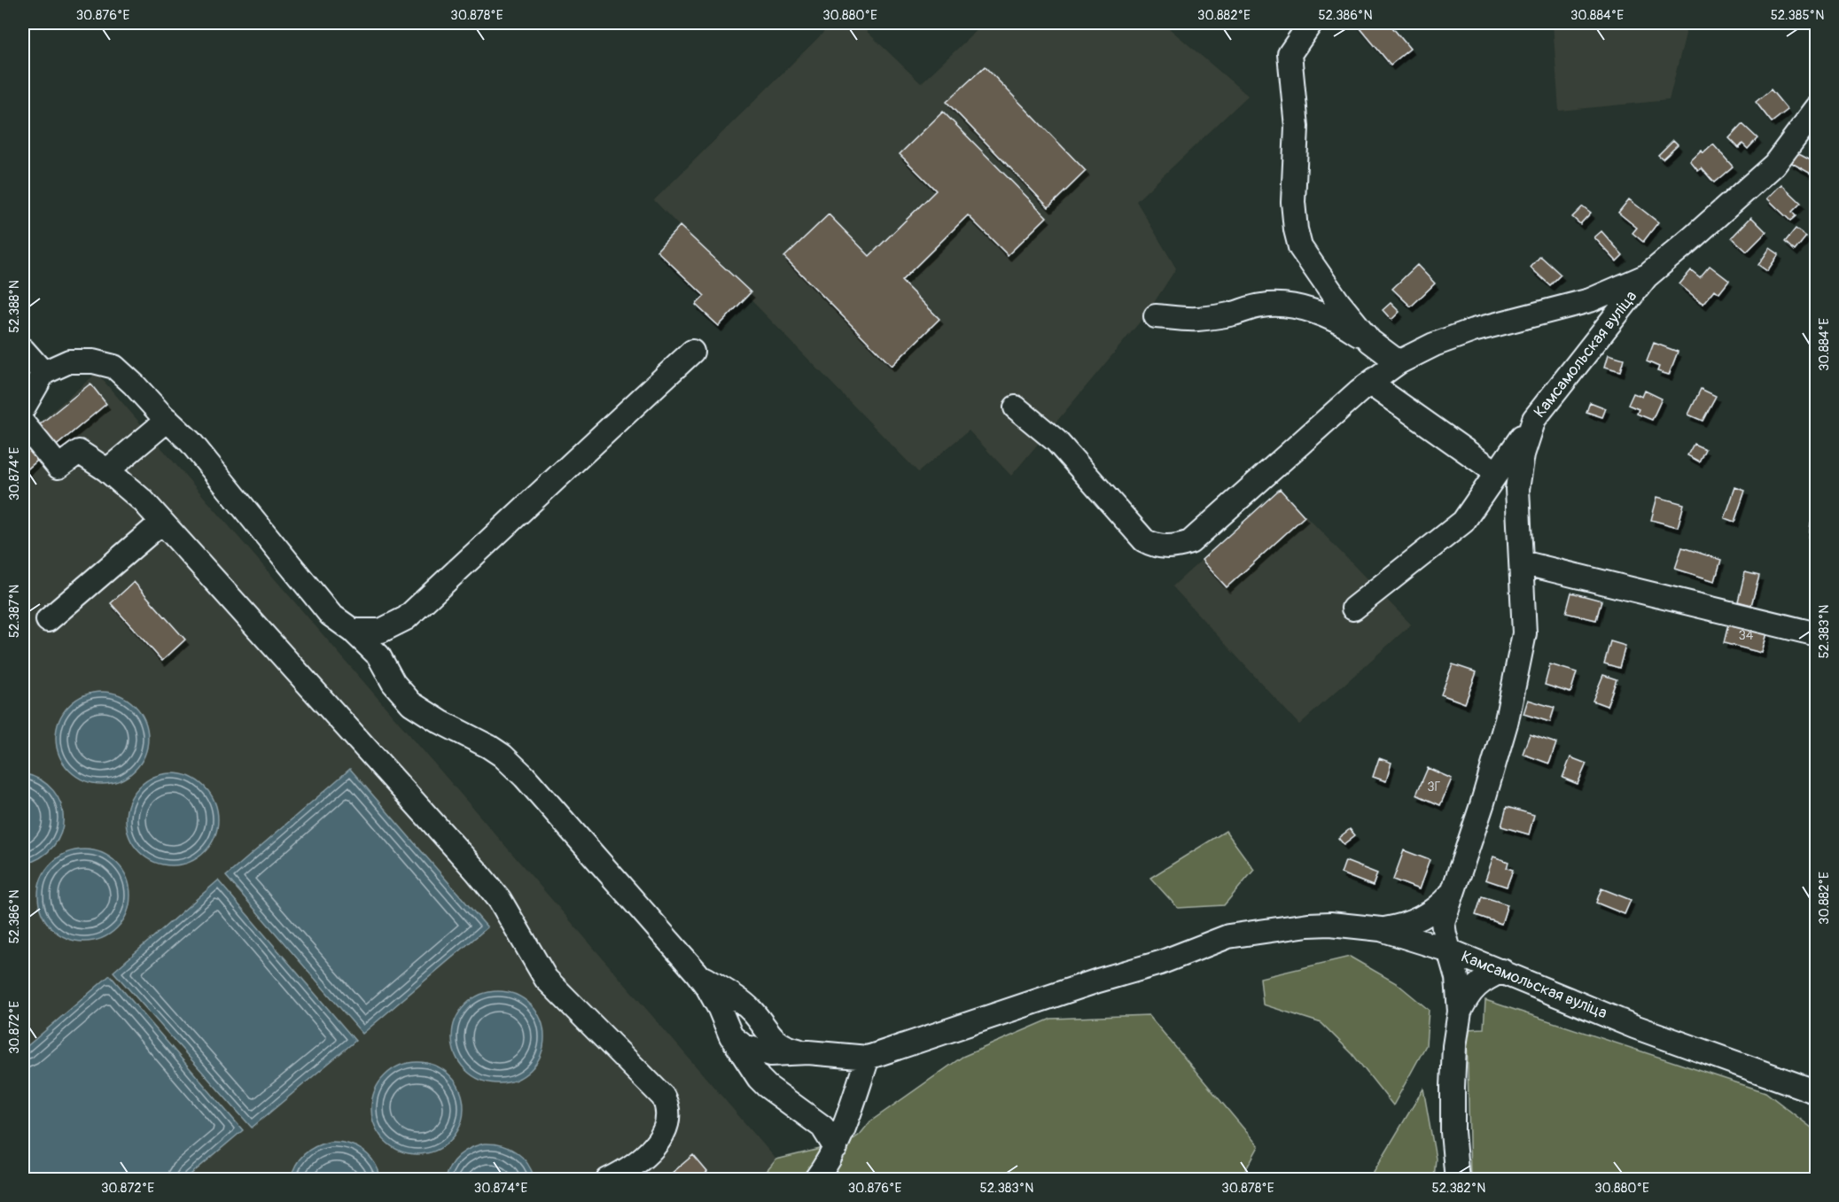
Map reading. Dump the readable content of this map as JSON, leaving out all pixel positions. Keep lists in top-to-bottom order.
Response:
{
  "streets": {
    "street": ["Камсамольская вуліца"]
  },
  "house_numbers": ["34", "3Г"],
  "coordinates": [
    "30.876°E",
    "30.878°E",
    "30.880°E",
    "30.882°E",
    "52.386°N",
    "30.884°E",
    "52.385°N",
    "52.388°N",
    "30.874°E",
    "52.387°N",
    "52.383°N",
    "30.872°E",
    "52.382°N"
  ]
}
